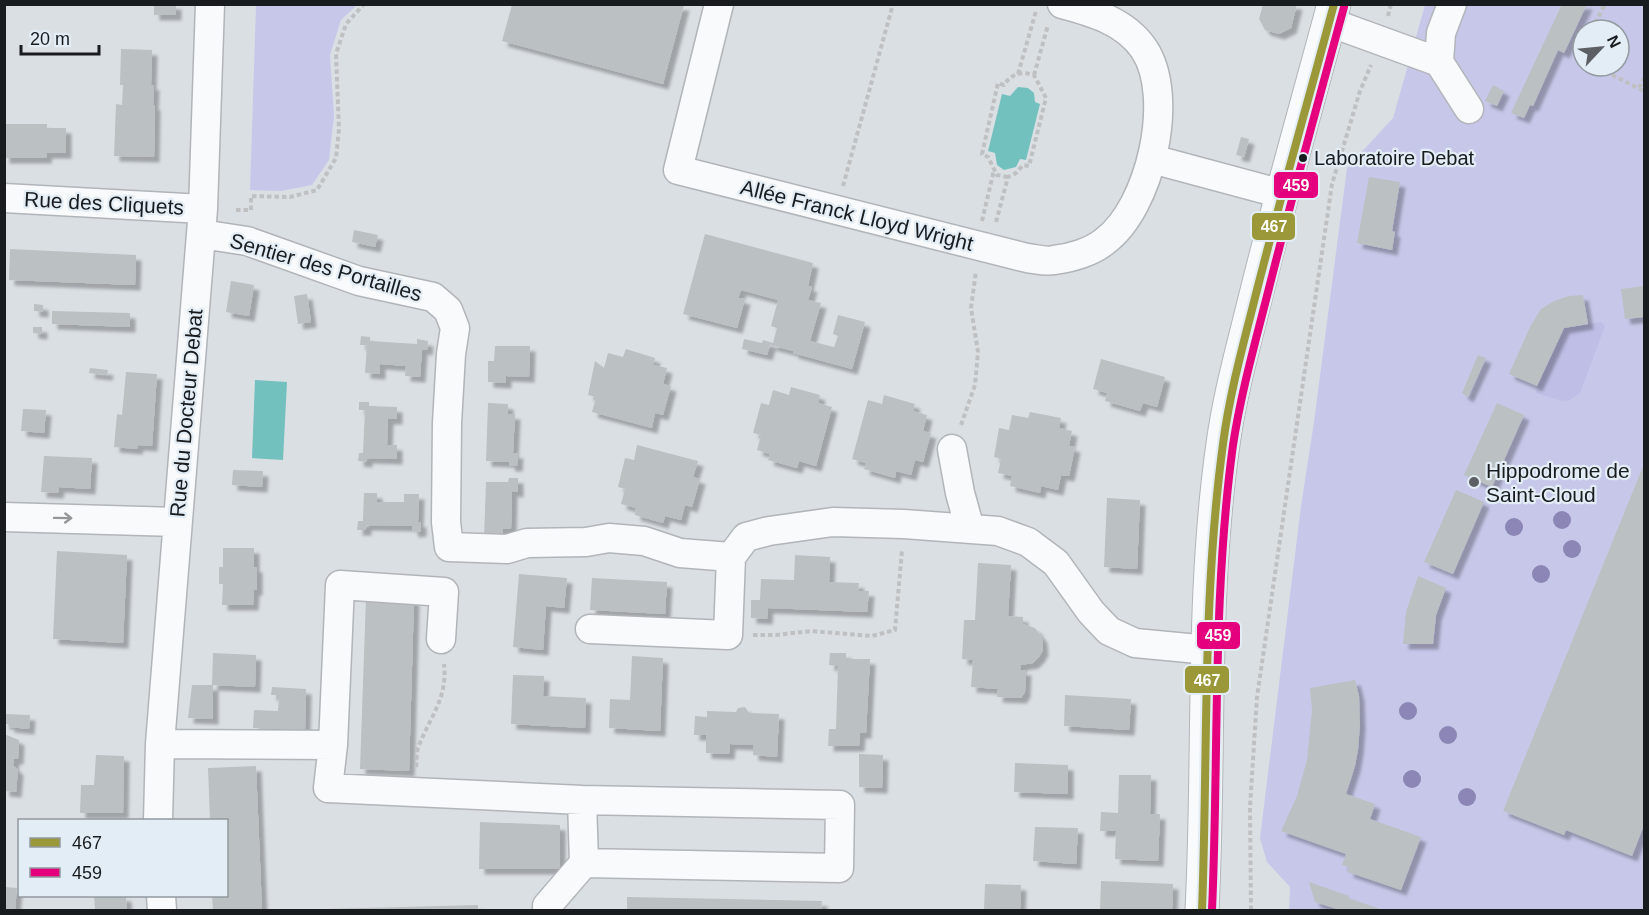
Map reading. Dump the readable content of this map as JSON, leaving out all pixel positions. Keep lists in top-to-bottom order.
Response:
{
  "streets": {
    "street": [
      "Rue des Cliquets",
      "Allée Franck Lloyd Wright",
      "Sentier des Portailles",
      "Rue du Docteur Debat"
    ]
  },
  "crossings": [
    ["Rue des Cliquets", "Sentier des Portailles"],
    ["Rue des Cliquets", "Rue du Docteur Debat"],
    ["Sentier des Portailles", "Rue du Docteur Debat"]
  ],
  "places": ["Laboratoire Debat", "Hippodrome de Saint-Cloud"],
  "lines": ["transit line 467", "transit line 459"],
  "legend": ["467", "459"],
  "scale_bar": "20 m",
  "north": "top right"
}
